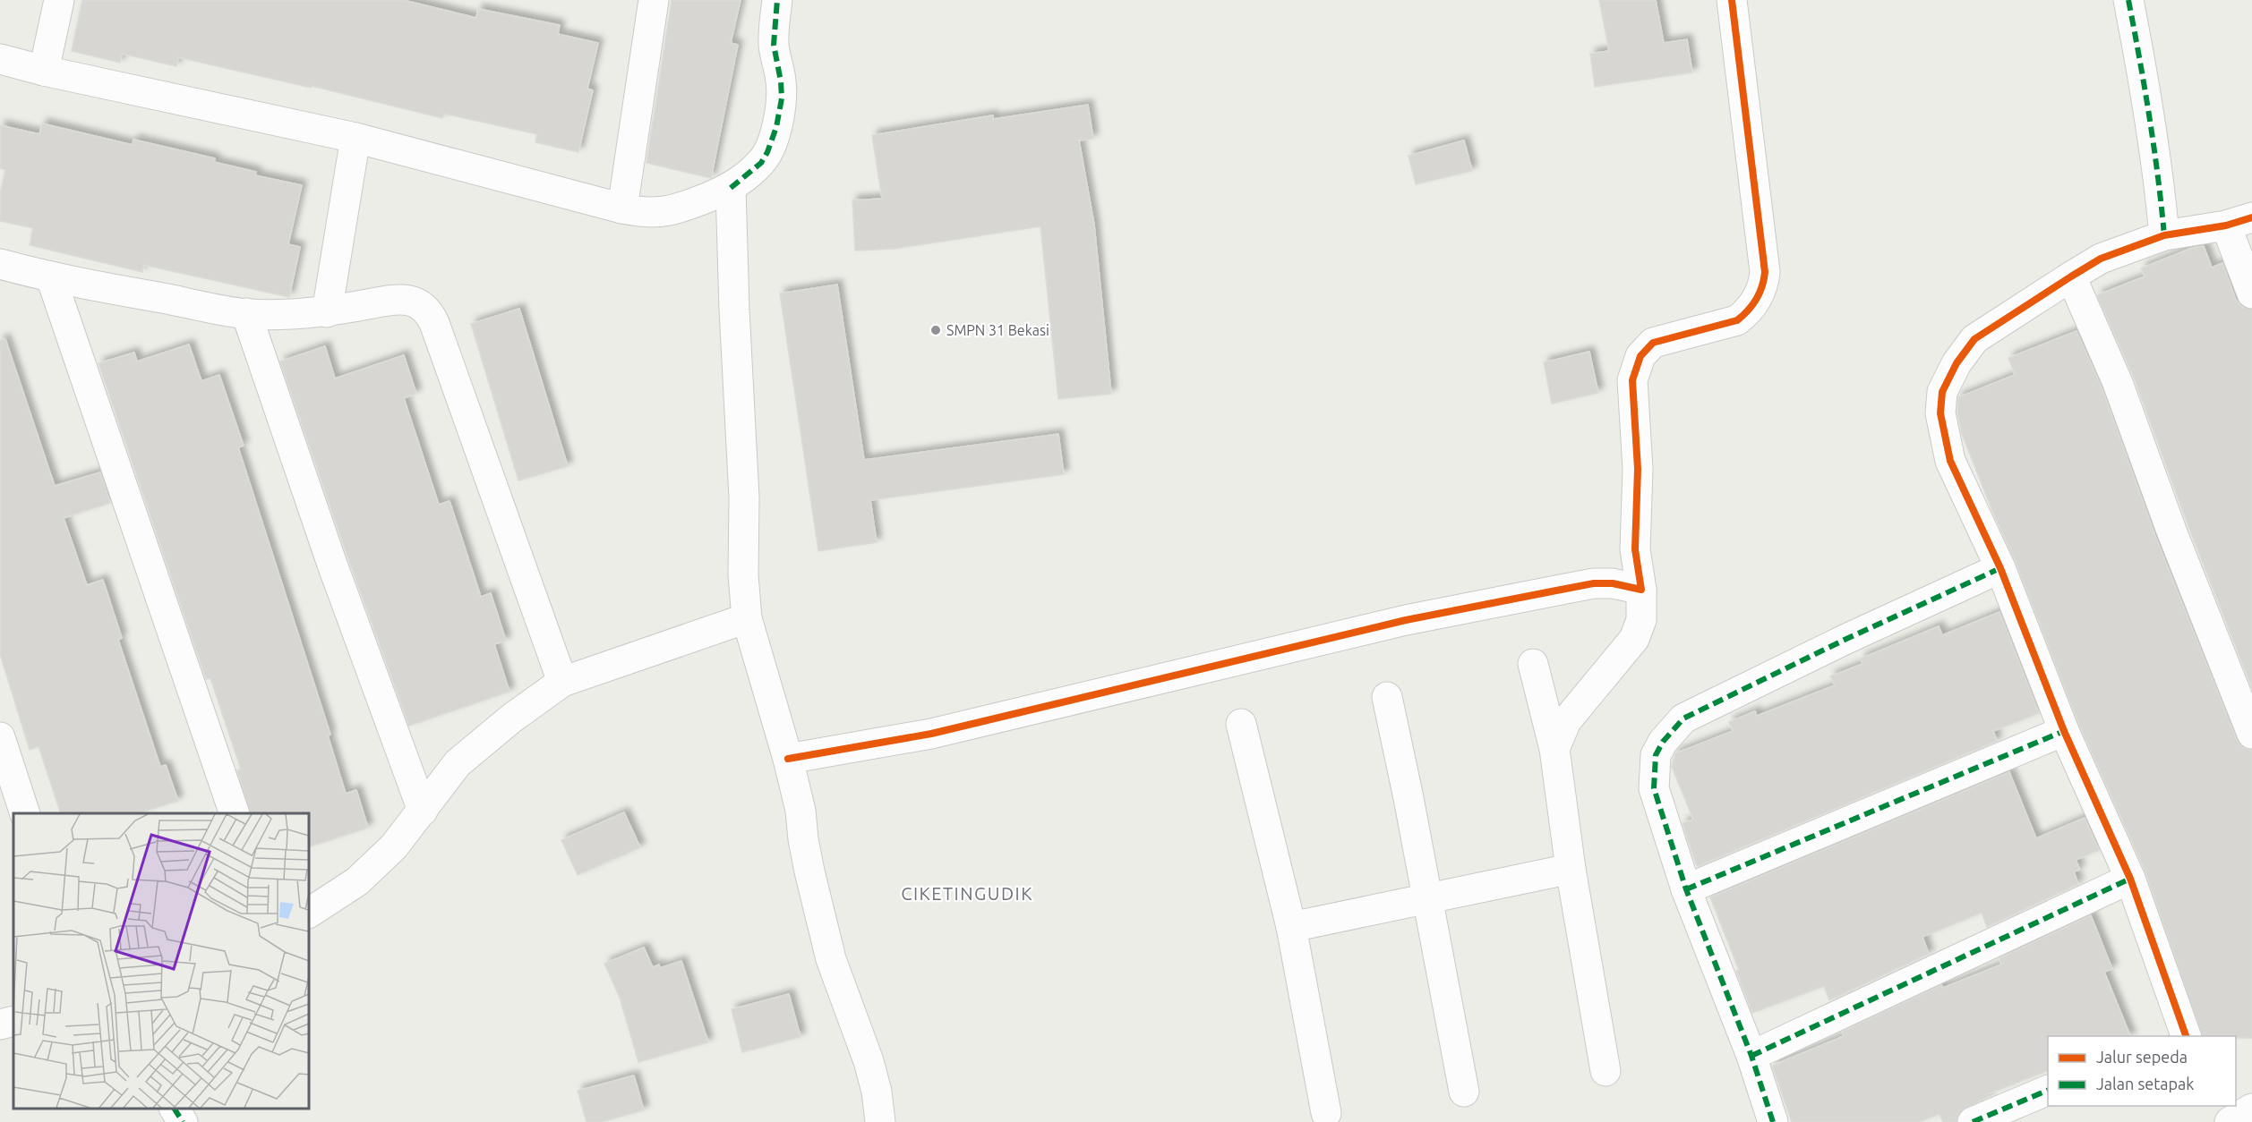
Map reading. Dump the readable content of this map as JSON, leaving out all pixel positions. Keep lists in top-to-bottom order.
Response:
{
  "districts": ["CIKETINGUDIK"],
  "places": ["SMPN 31 Bekasi"],
  "legend": ["Jalur sepeda", "Jalan setapak"]
}
